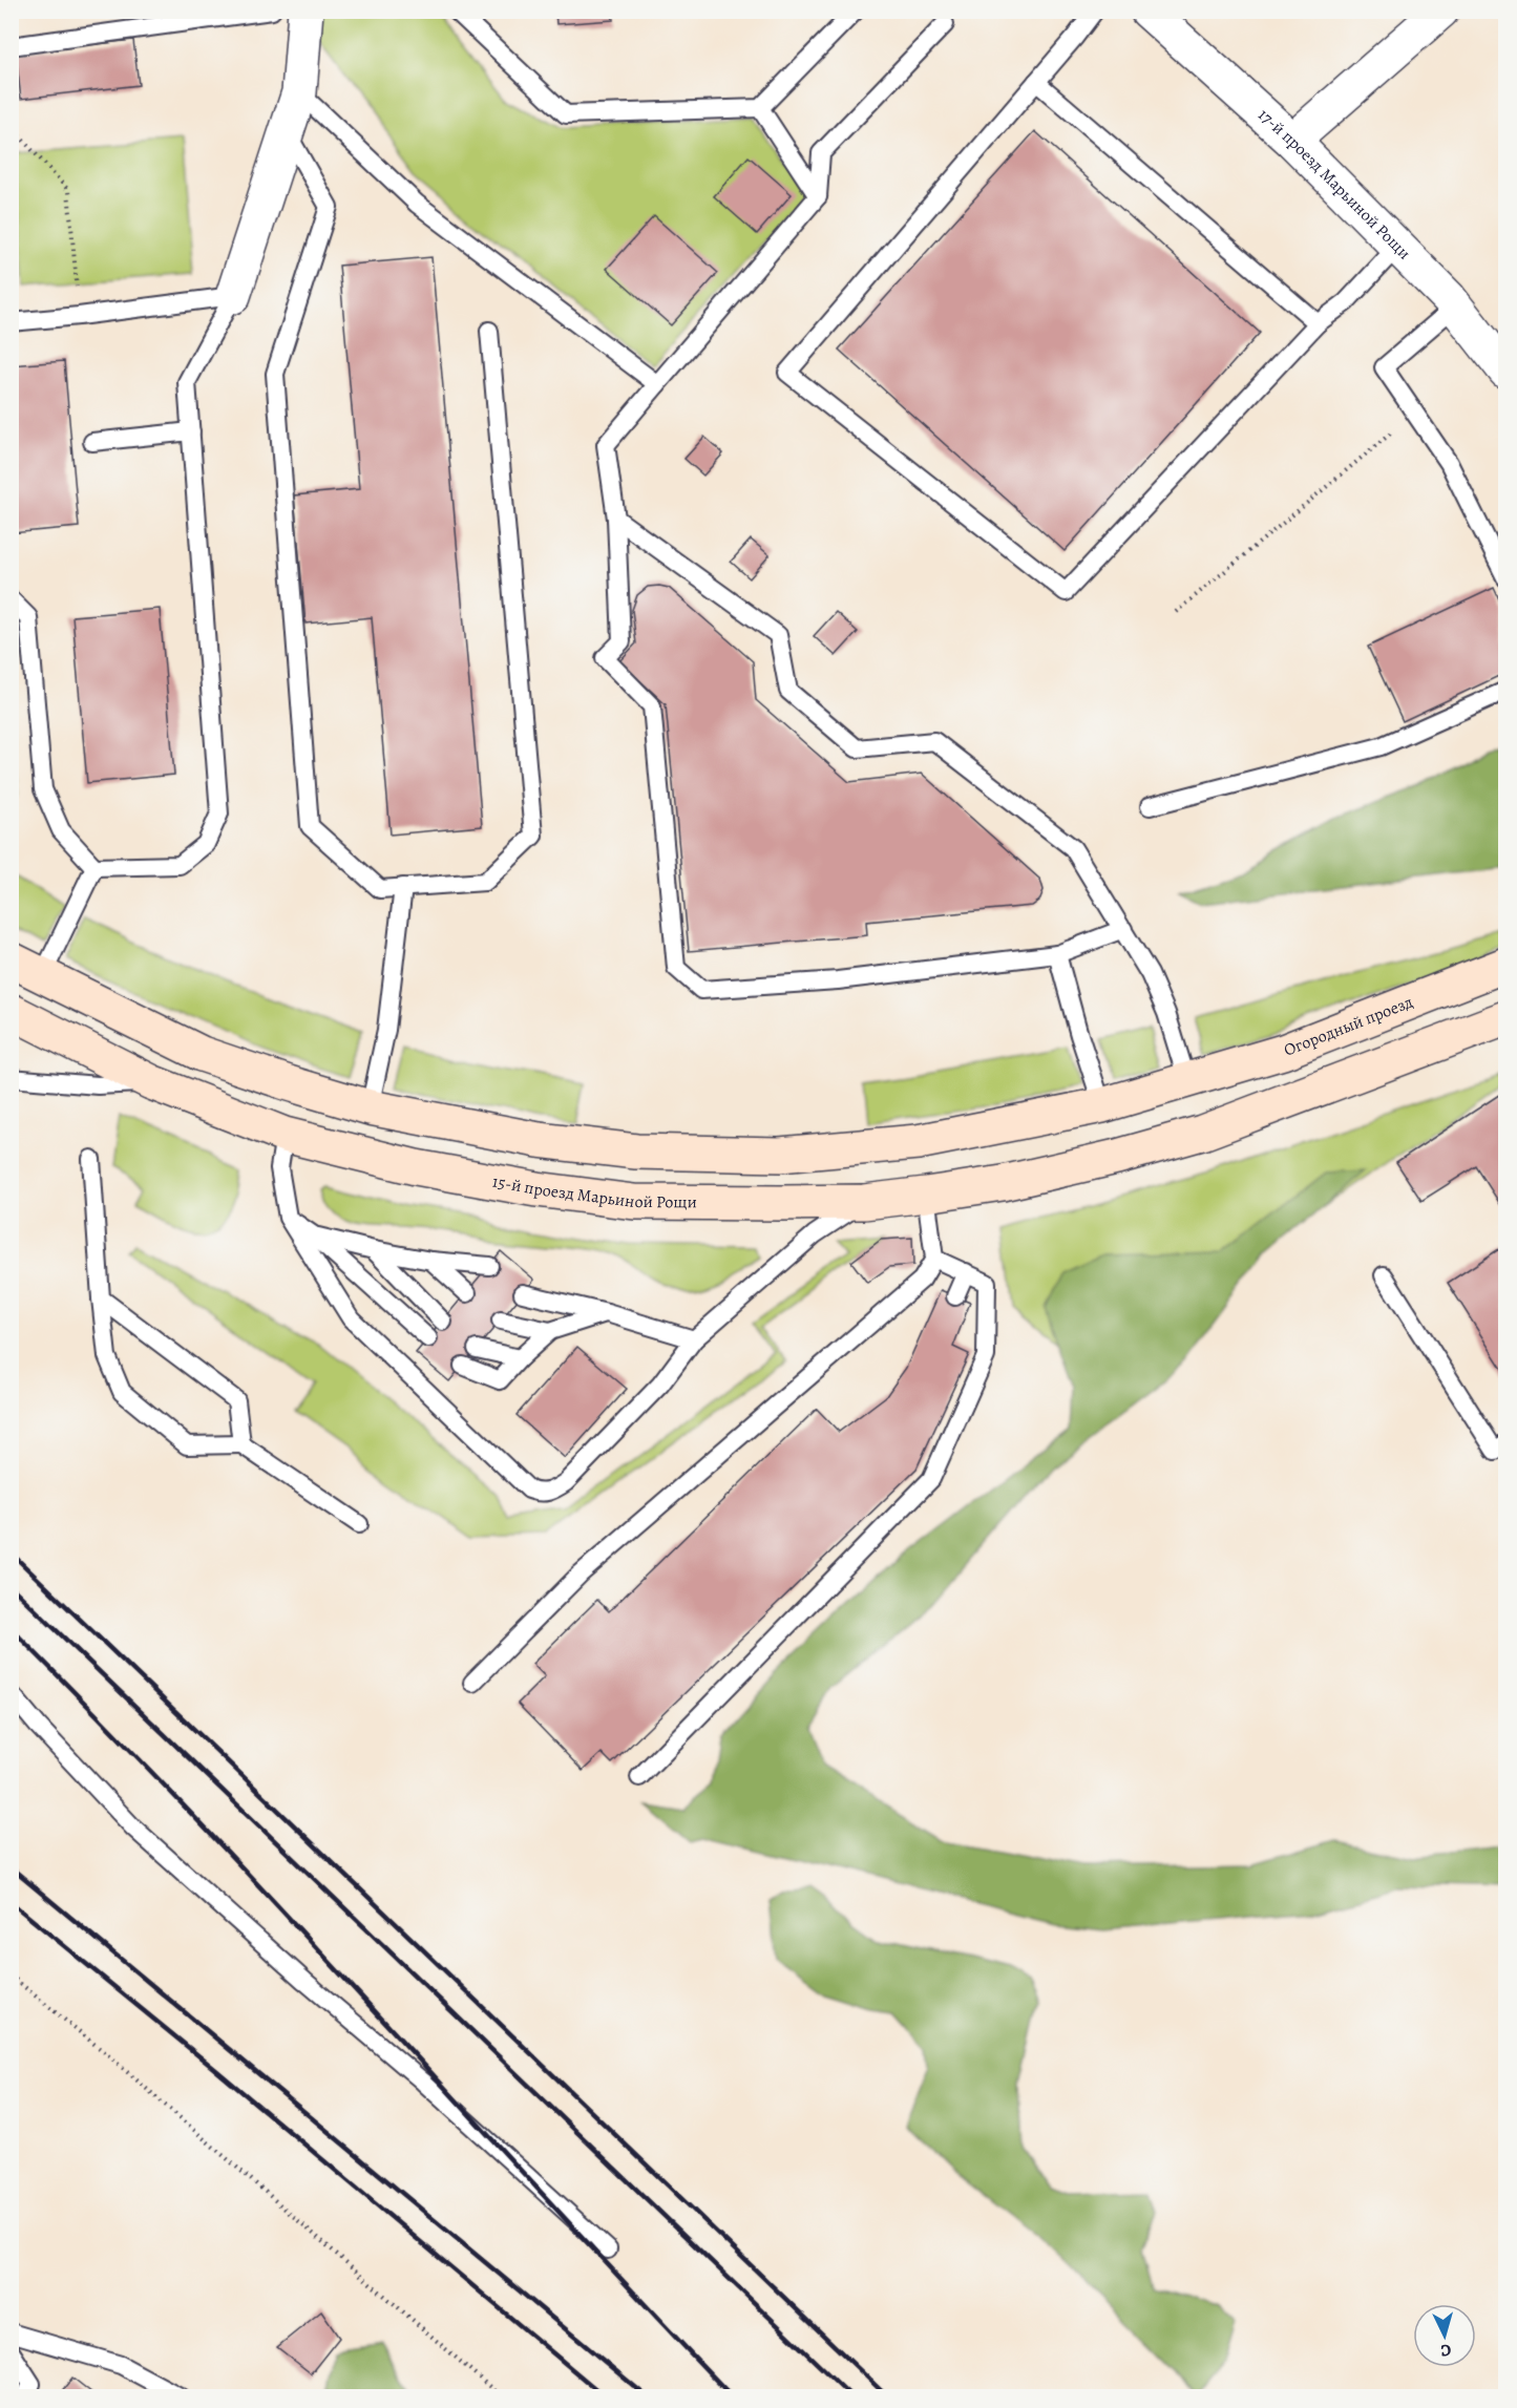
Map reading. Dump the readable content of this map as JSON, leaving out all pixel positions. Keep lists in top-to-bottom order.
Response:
{
  "streets": {
    "main road": ["Огородный проезд", "15-й проезд Марьиной Рощи"],
    "street": ["17-й проезд Марьиной Рощи"]
  },
  "north": "bottom"
}
